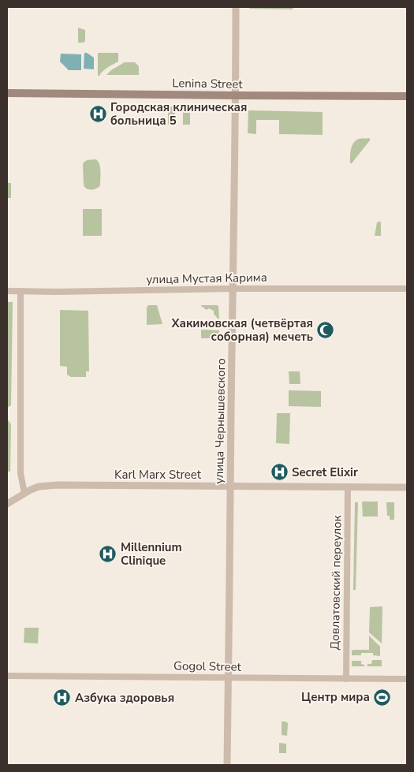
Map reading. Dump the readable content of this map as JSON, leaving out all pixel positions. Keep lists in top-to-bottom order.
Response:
{
  "streets": {
    "main road": ["Lenina Street"],
    "street": [
      "улица Мустая Карима",
      "улица Чернышевского",
      "Karl Marx Street",
      "Довлатовский переулок",
      "Gogol Street"
    ]
  },
  "crossings": [
    ["Lenina Street", "улица Чернышевского"],
    ["улица Мустая Карима", "улица Чернышевского"],
    ["улица Чернышевского", "Karl Marx Street"],
    ["улица Чернышевского", "Gogol Street"],
    ["Karl Marx Street", "Довлатовский переулок"],
    ["Довлатовский переулок", "Gogol Street"]
  ],
  "places": {
    "hospital": [
      "Городская клиническая больница 5",
      "Secret Elixir",
      "Millennium Clinique",
      "Азбука здоровья"
    ],
    "mosque": ["Хакимовская (четвёртая соборная) мечеть"],
    "sports": ["Центр мира"]
  }
}
